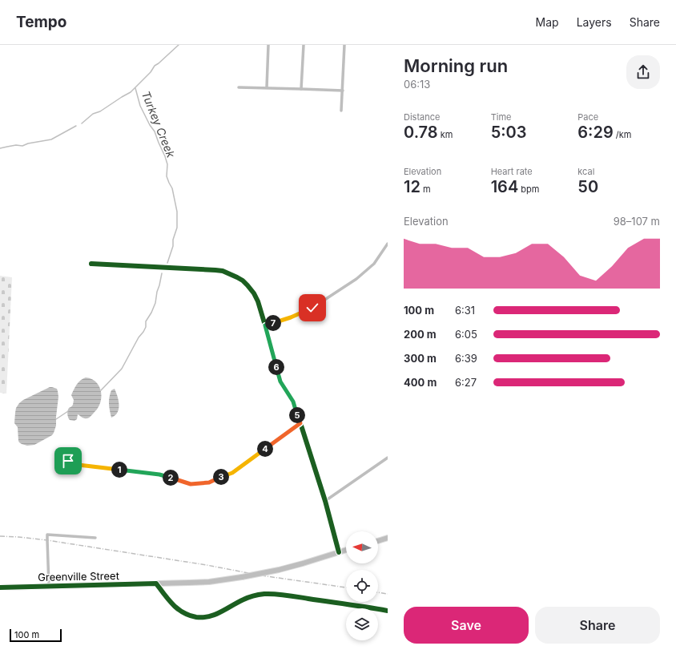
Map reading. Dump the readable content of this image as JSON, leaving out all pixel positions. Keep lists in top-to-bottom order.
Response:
{
  "streets": {
    "main road": ["Greenville Street"]
  },
  "water": ["Turkey Creek"],
  "scale_bar": "100 m",
  "north": "left",
  "page": {
    "header": "Tempo",
    "nav": ["Map", "Layers", "Share"],
    "heading": ["Morning run", "06:13"],
    "stats": [
      ["Distance", "0.78 km"],
      ["Time", "5:03"],
      ["Pace", "6:29 /km"],
      ["Elevation", "12 m"],
      ["Heart rate", "164 bpm"],
      ["kcal", "50"]
    ],
    "chart": ["Elevation", "98–107 m"],
    "list": [
      {
        "name": "100 m",
        "note": "6:31"
      },
      {
        "name": "200 m",
        "note": "6:05"
      },
      {
        "name": "300 m",
        "note": "6:39"
      },
      {
        "name": "400 m",
        "note": "6:27"
      }
    ],
    "pins": [
      "7",
      "6",
      "5",
      "4",
      "1",
      "3",
      "2"
    ],
    "buttons": ["Save", "Share"],
    "scale": "100 m"
  }
}
